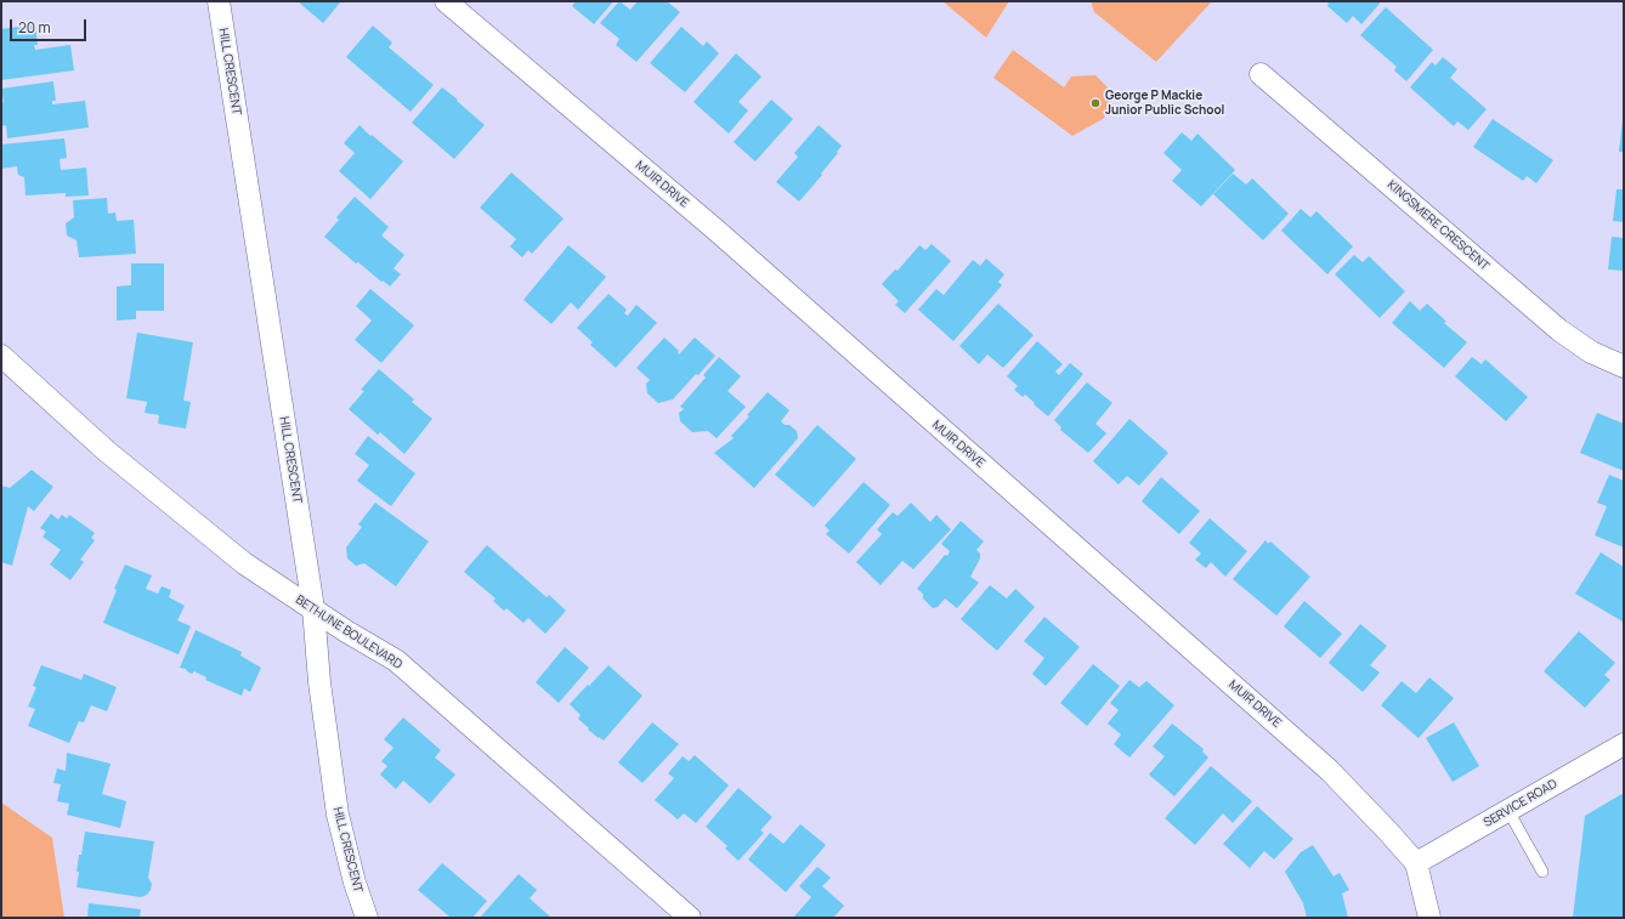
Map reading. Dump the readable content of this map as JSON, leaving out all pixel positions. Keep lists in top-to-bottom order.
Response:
{
  "streets": {
    "street": [
      "HILL CRESCENT",
      "MUIR DRIVE",
      "KINGSMERE CRESCENT",
      "BETHUNE BOULEVARD",
      "SERVICE ROAD"
    ]
  },
  "crossings": [
    ["HILL CRESCENT", "BETHUNE BOULEVARD"],
    ["MUIR DRIVE", "SERVICE ROAD"]
  ],
  "places": ["George P Mackie Junior Public School"],
  "scale_bar": "20 m"
}
